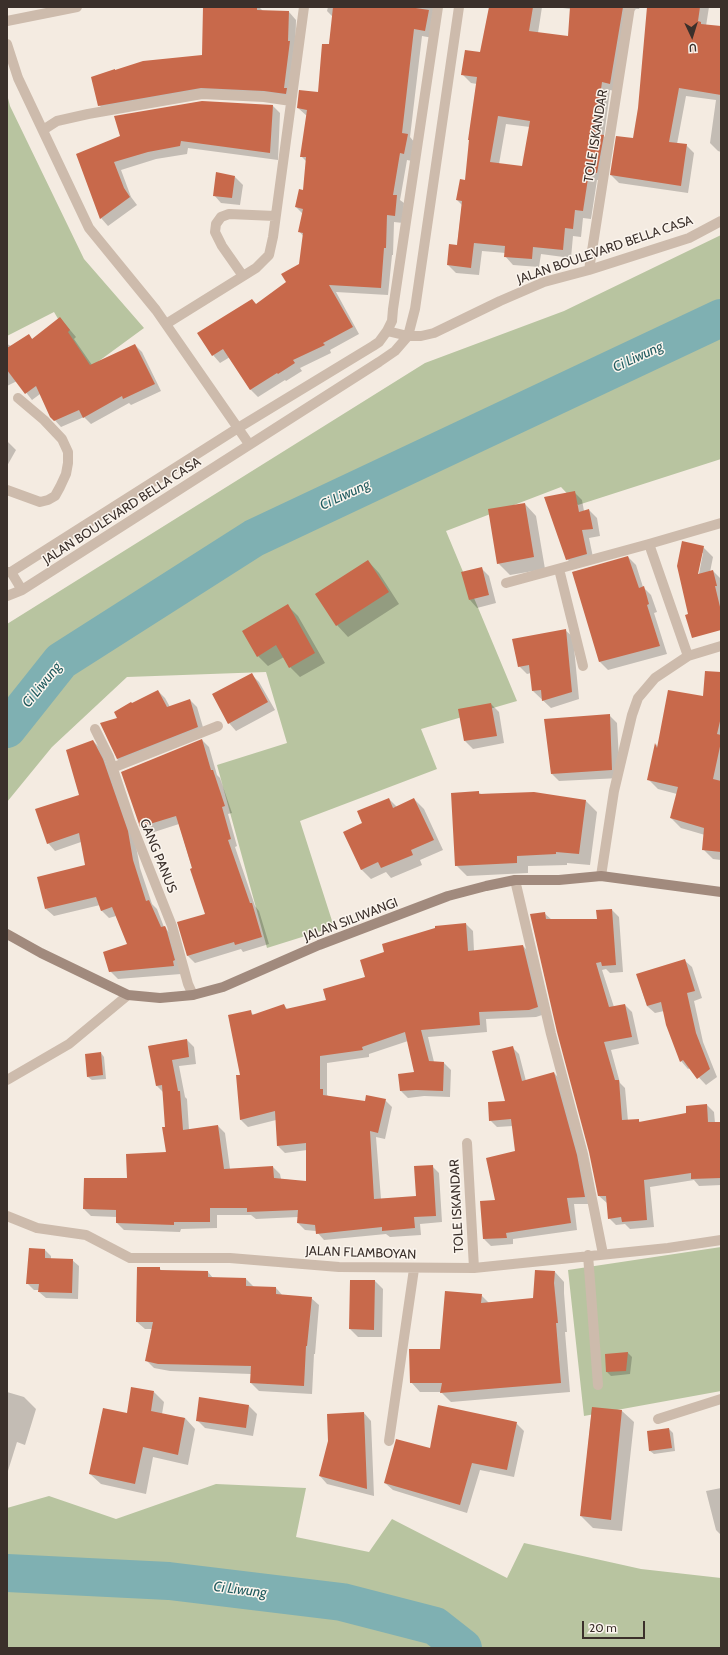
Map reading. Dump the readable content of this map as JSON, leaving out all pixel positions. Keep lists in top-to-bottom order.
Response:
{
  "streets": {
    "main road": ["JALAN SILIWANGI"],
    "street": [
      "TOLE ISKANDAR",
      "JALAN BOULEVARD BELLA CASA",
      "GANG PANUS",
      "JALAN FLAMBOYAN"
    ]
  },
  "crossings": [
    ["TOLE ISKANDAR", "JALAN BOULEVARD BELLA CASA"],
    ["TOLE ISKANDAR", "JALAN FLAMBOYAN"],
    ["GANG PANUS", "JALAN SILIWANGI"]
  ],
  "water": ["Ci Liwung"],
  "scale_bar": "20 m",
  "north": "bottom"
}
